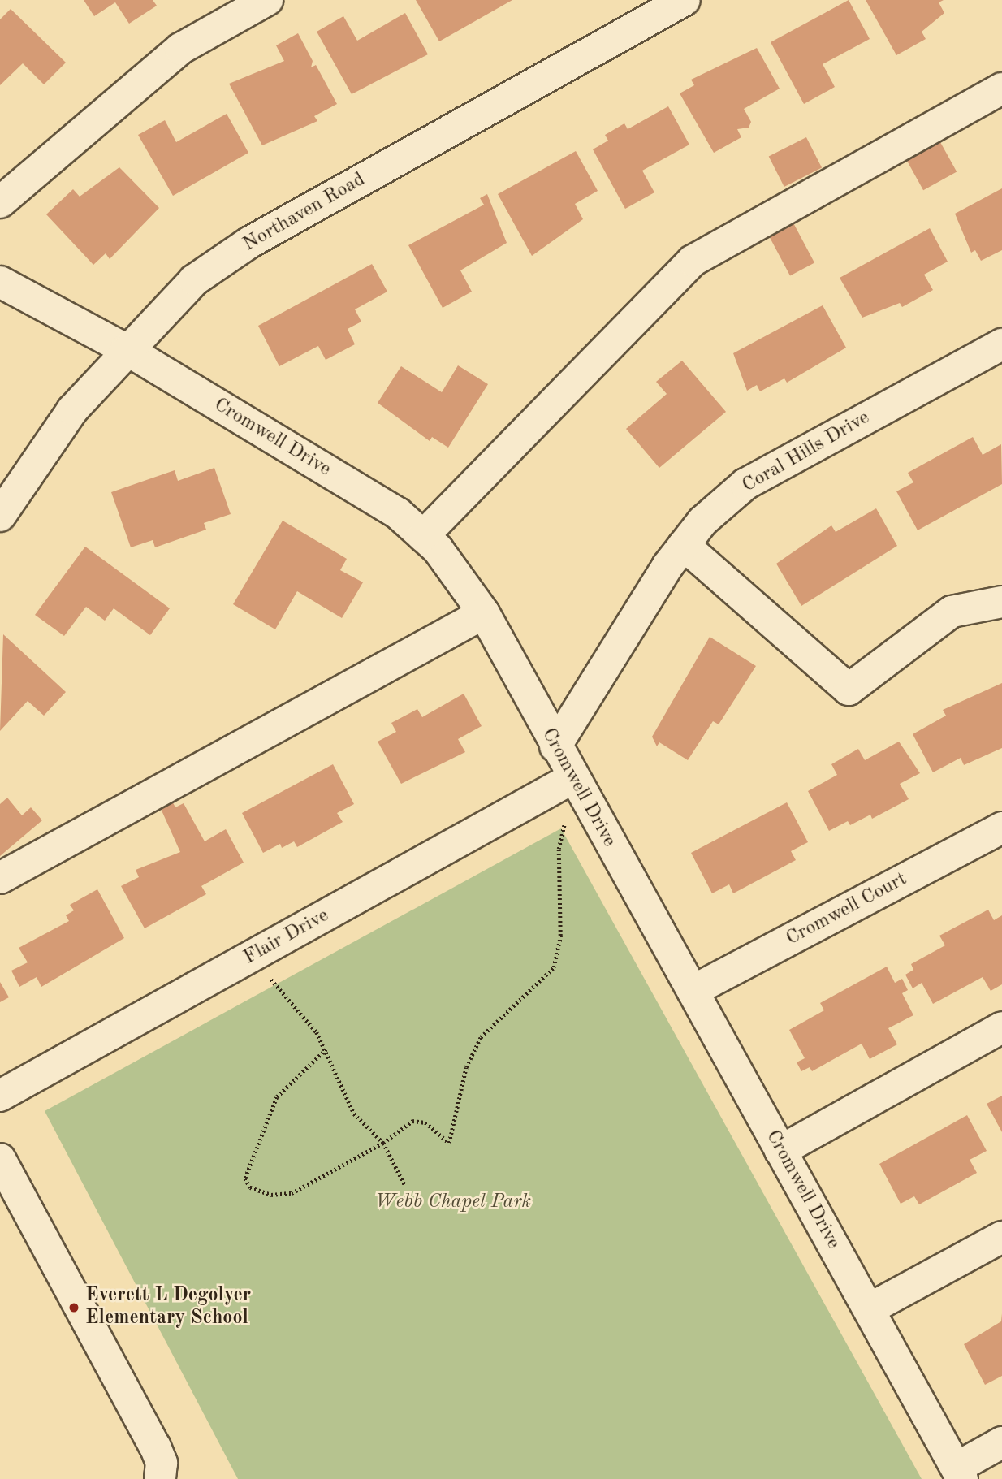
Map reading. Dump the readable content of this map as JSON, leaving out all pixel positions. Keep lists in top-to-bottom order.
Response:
{
  "streets": {
    "street": [
      "Northaven Road",
      "Cromwell Drive",
      "Coral Hills Drive",
      "Cromwell Court",
      "Flair Drive"
    ]
  },
  "crossings": [
    ["Northaven Road", "Cromwell Drive"],
    ["Cromwell Drive", "Coral Hills Drive"],
    ["Cromwell Drive", "Cromwell Court"],
    ["Cromwell Drive", "Flair Drive"]
  ],
  "parks": ["Webb Chapel Park"],
  "places": ["Everett L Degolyer Elementary School"]
}
